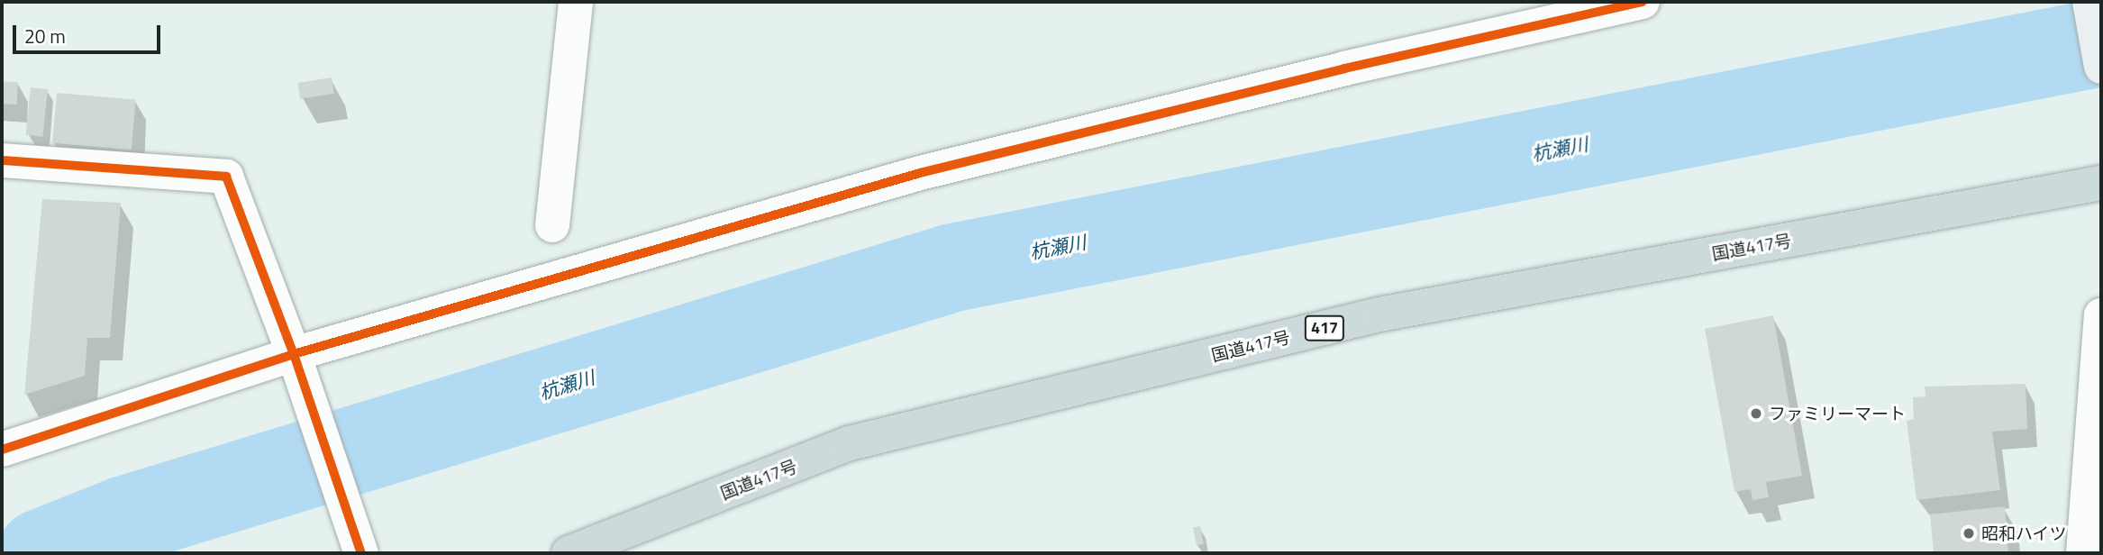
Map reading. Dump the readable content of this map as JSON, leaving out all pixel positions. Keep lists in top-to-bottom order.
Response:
{
  "streets": {
    "highway": ["国道417号", "417"]
  },
  "water": ["杭瀬川"],
  "places": ["ファミリーマート", "昭和ハイツ"],
  "scale_bar": "20 m"
}
